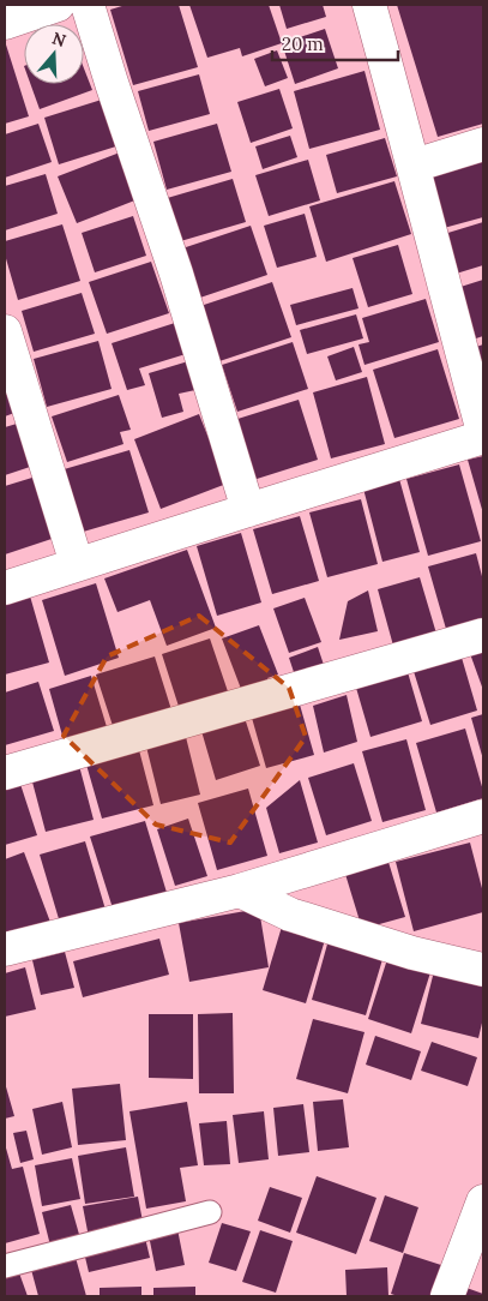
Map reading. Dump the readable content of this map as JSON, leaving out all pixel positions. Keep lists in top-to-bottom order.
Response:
{
  "scale_bar": "20 m",
  "north": "top"
}
